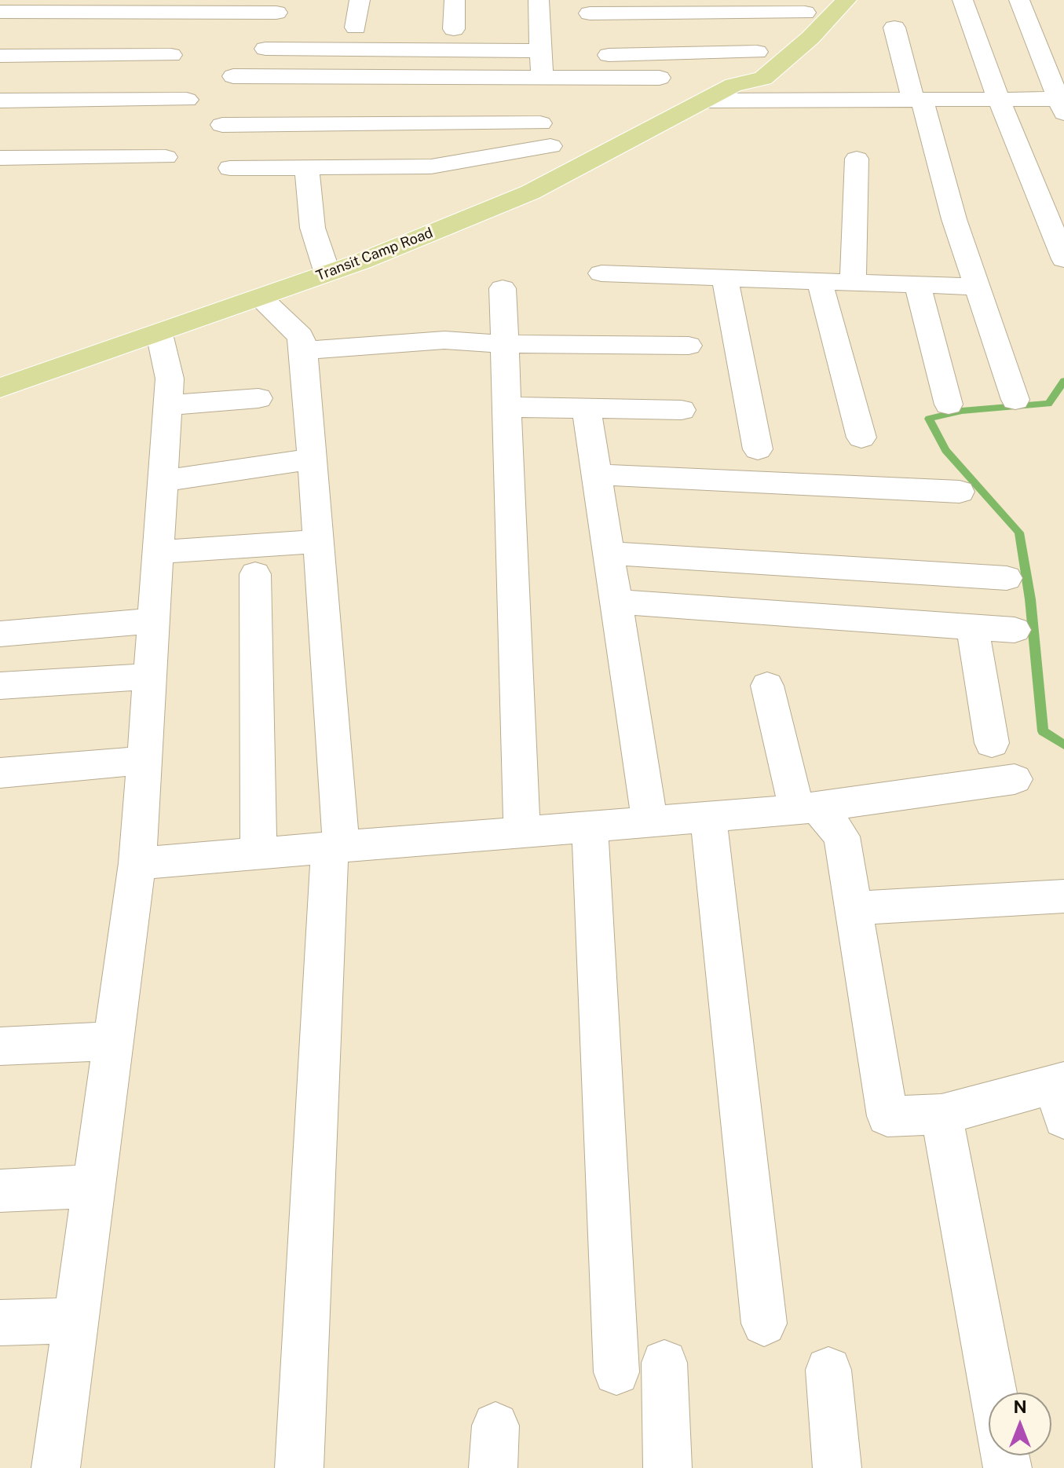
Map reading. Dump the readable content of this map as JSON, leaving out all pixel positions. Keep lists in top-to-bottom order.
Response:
{
  "streets": {
    "main road": ["Transit Camp Road"]
  },
  "north": "top"
}
